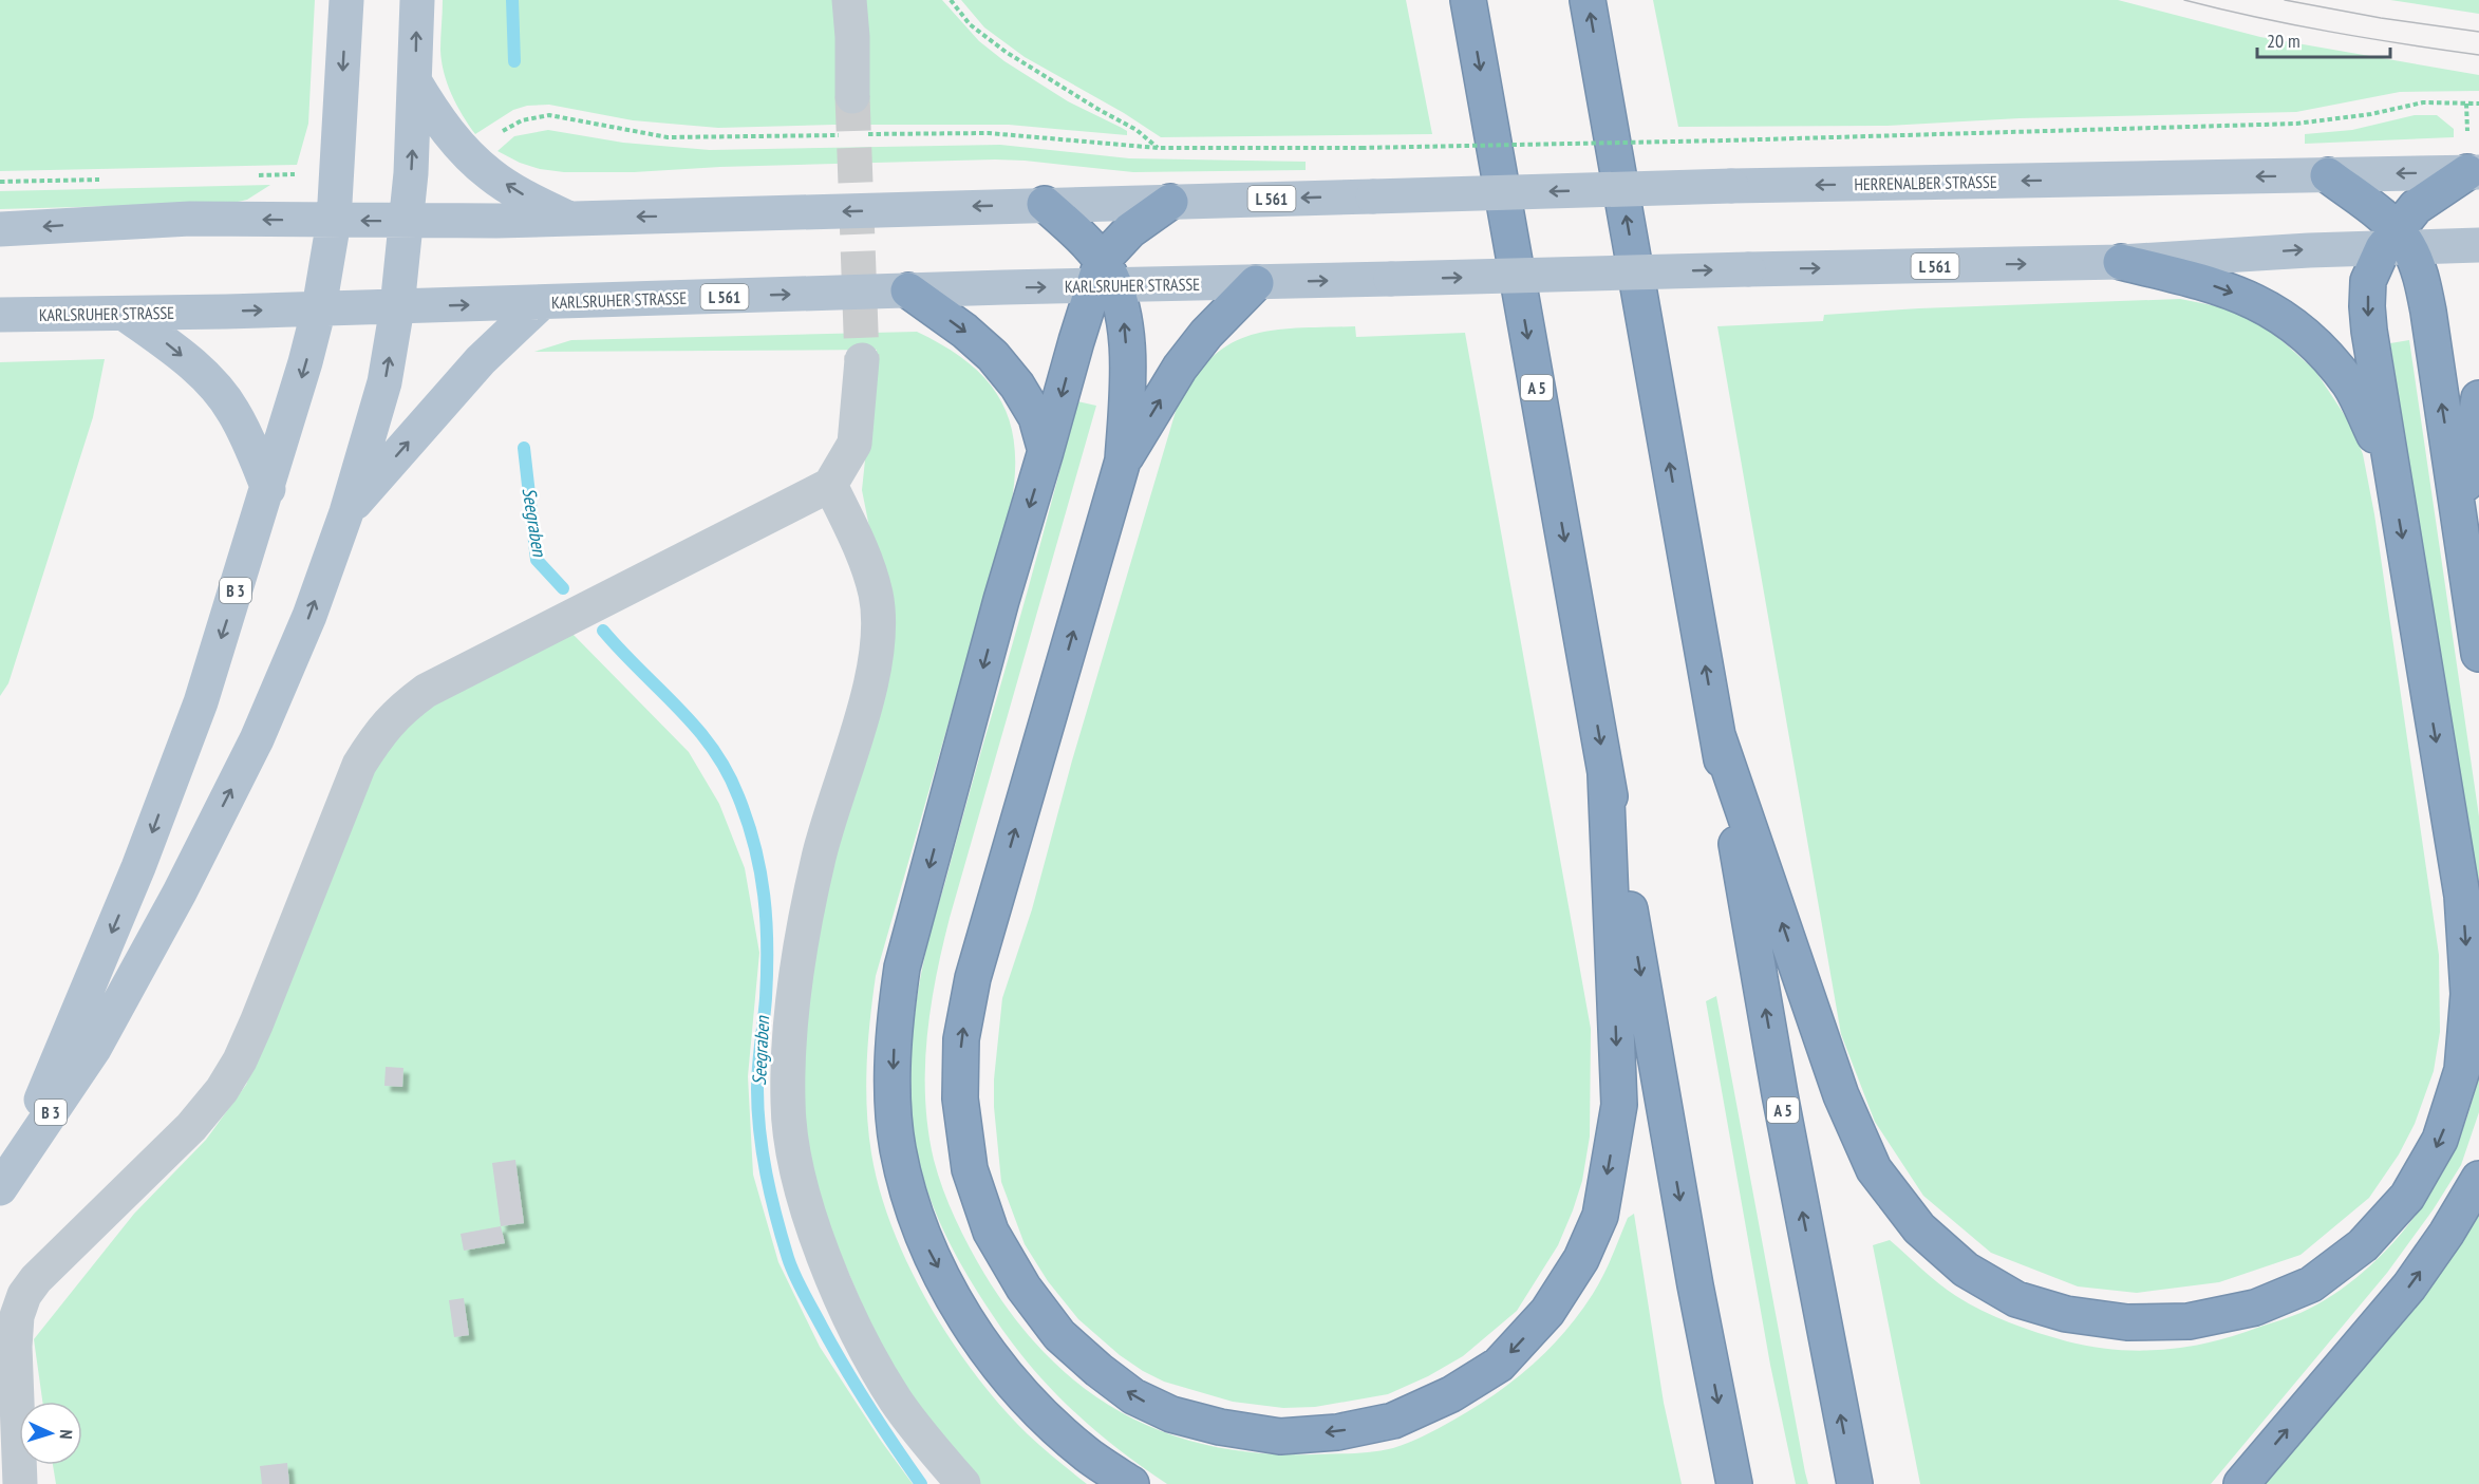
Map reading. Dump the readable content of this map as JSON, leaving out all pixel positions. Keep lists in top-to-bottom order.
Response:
{
  "streets": {
    "highway": ["A 5"],
    "main road": [
      "HERRENALBER STRASSE",
      "L 561",
      "KARLSRUHER STRASSE",
      "B 3"
    ]
  },
  "crossings": [
    ["HERRENALBER STRASSE", "L 561"],
    ["L 561", "KARLSRUHER STRASSE"],
    ["L 561", "B 3"],
    ["KARLSRUHER STRASSE", "B 3"]
  ],
  "one_way": ["HERRENALBER STRASSE"],
  "water": ["Seegraben"],
  "scale_bar": "20 m",
  "north": "right"
}
